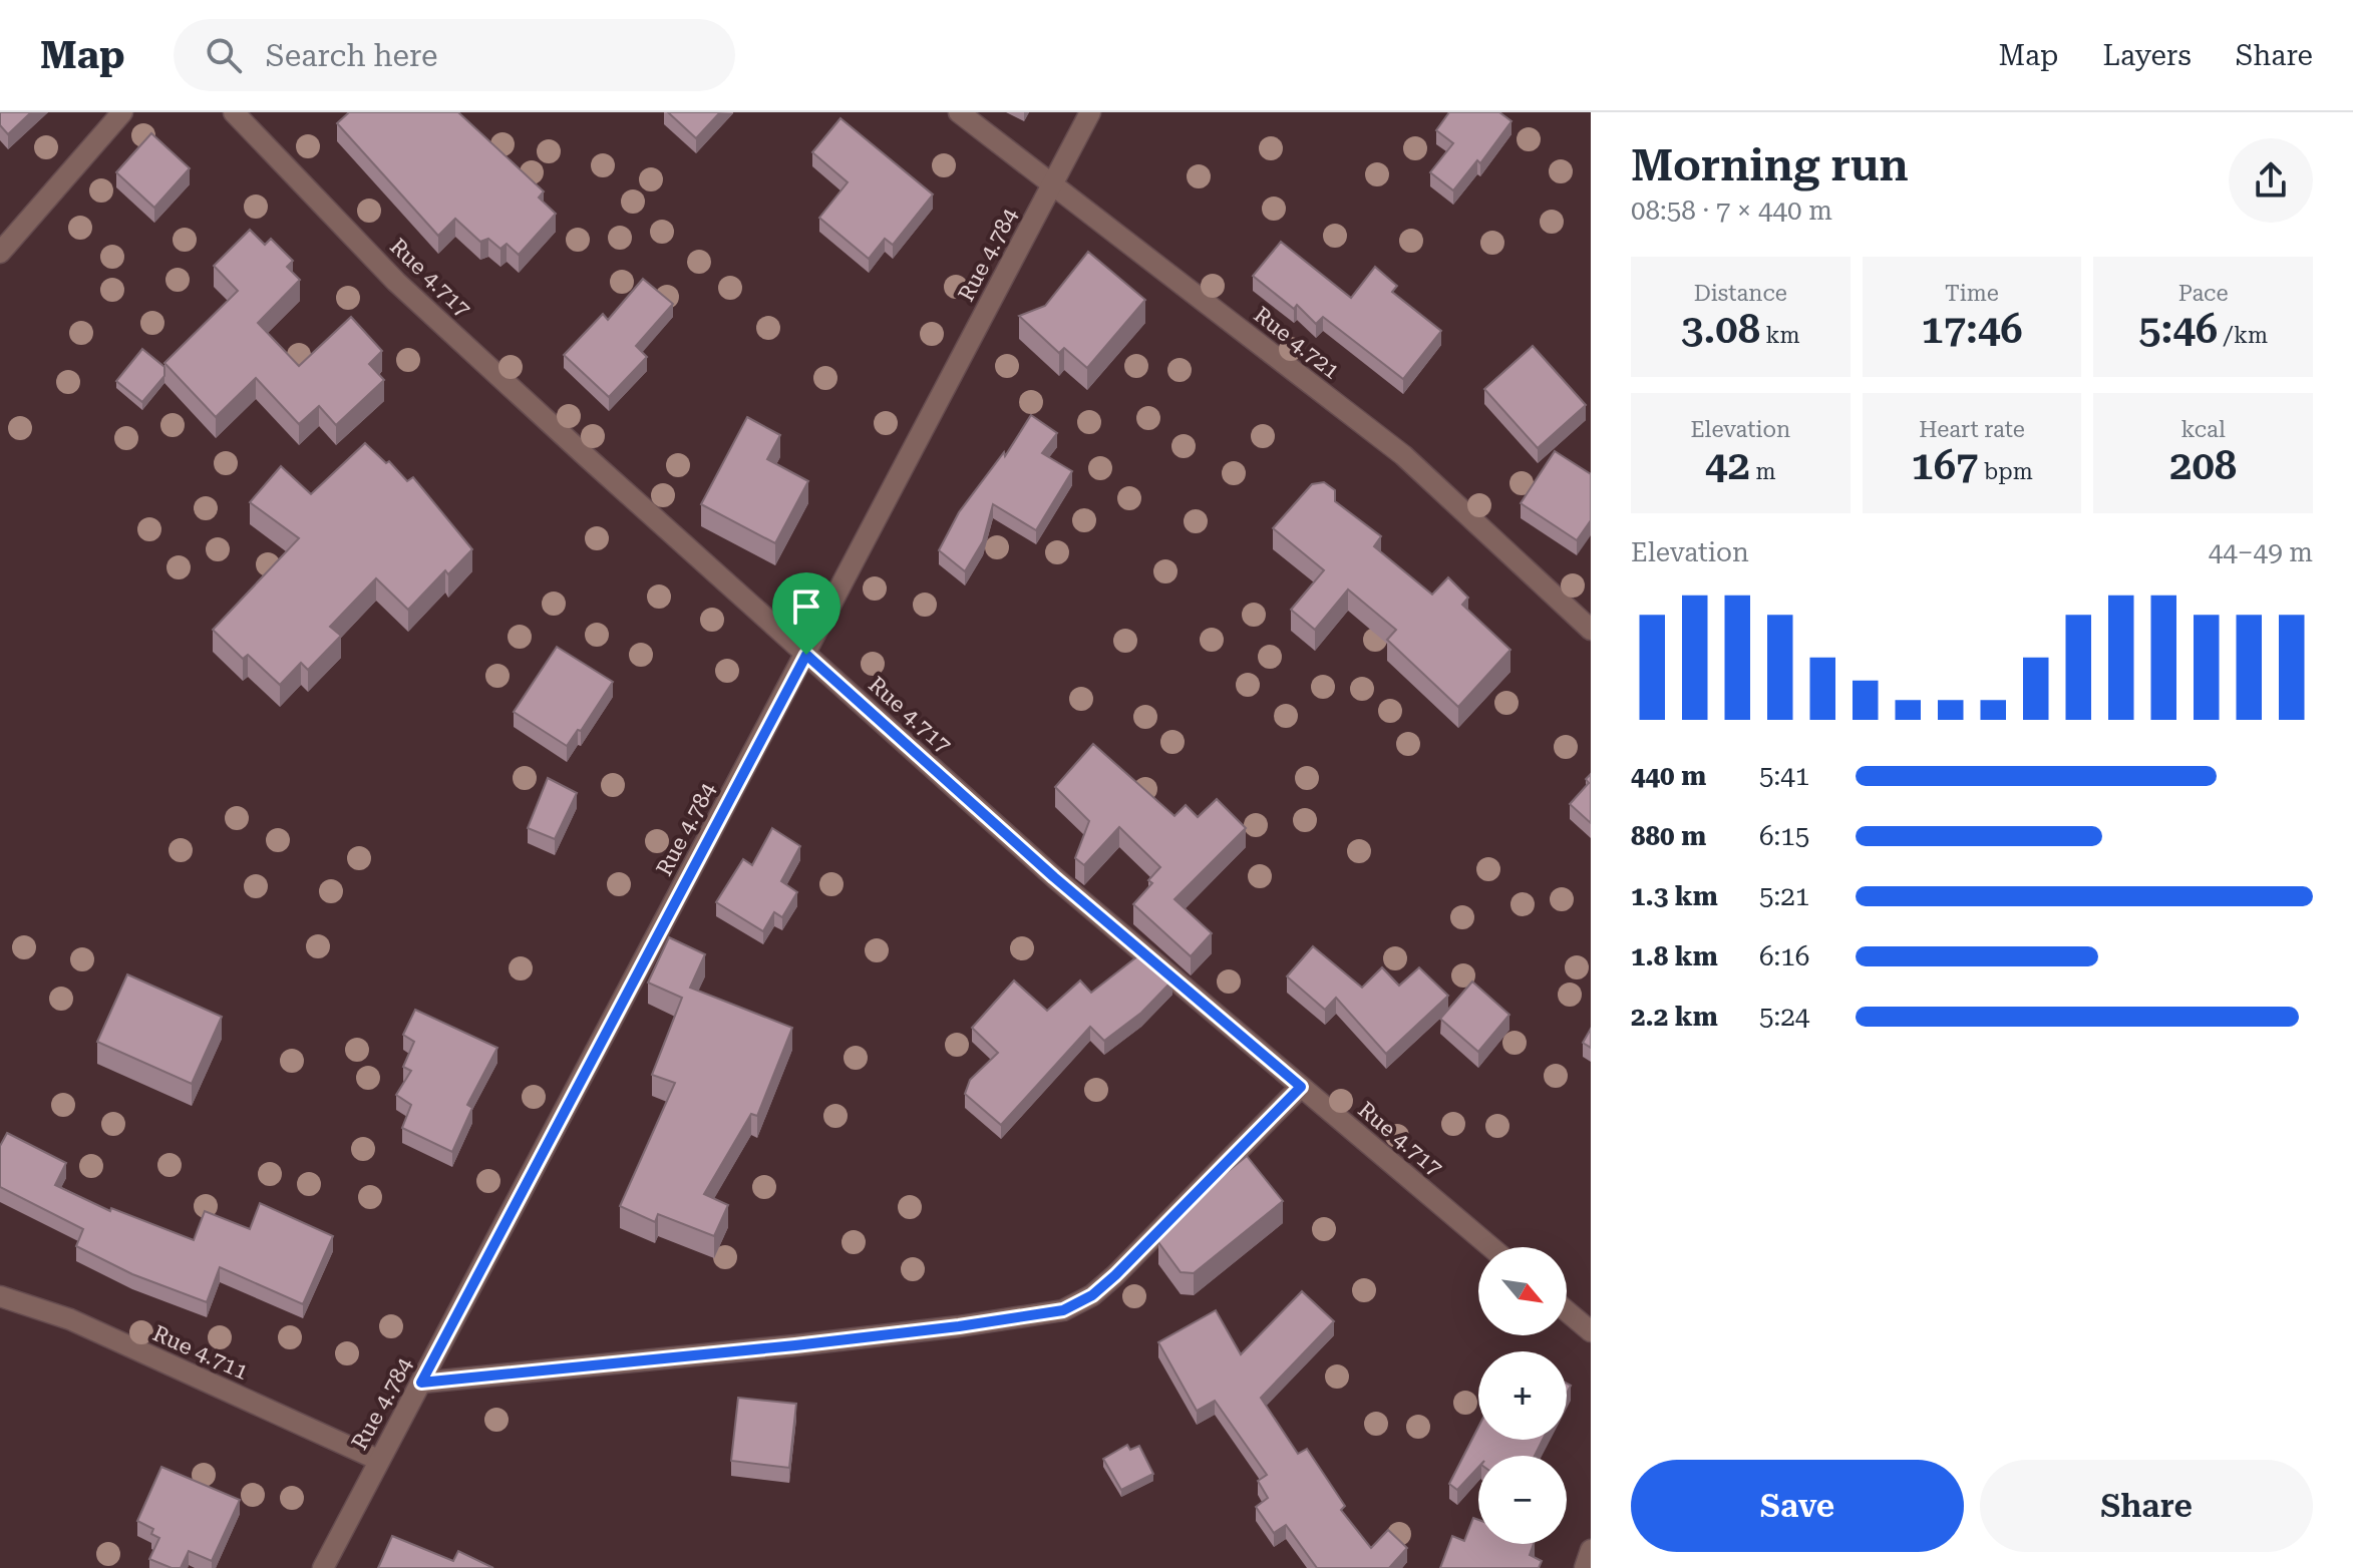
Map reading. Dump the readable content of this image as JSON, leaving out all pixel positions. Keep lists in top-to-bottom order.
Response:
{
  "streets": {
    "street": [
      "Rue 4.784",
      "Rue 4.717",
      "Rue 4.721",
      "Rue 4.711"
    ]
  },
  "crossings": [
    ["Rue 4.784", "Rue 4.717"],
    ["Rue 4.784", "Rue 4.721"],
    ["Rue 4.784", "Rue 4.711"]
  ],
  "north": "bottom right",
  "page": {
    "header": "Map",
    "search": "Search here",
    "nav": ["Map", "Layers", "Share"],
    "heading": ["Morning run", "08:58 · 7 × 440 m"],
    "stats": [
      ["Distance", "3.08 km"],
      ["Time", "17:46"],
      ["Pace", "5:46 /km"],
      ["Elevation", "42 m"],
      ["Heart rate", "167 bpm"],
      ["kcal", "208"]
    ],
    "chart": ["Elevation", "44–49 m"],
    "list": [
      {
        "name": "440 m",
        "note": "5:41"
      },
      {
        "name": "880 m",
        "note": "6:15"
      },
      {
        "name": "1.3 km",
        "note": "5:21"
      },
      {
        "name": "1.8 km",
        "note": "6:16"
      },
      {
        "name": "2.2 km",
        "note": "5:24"
      }
    ],
    "map_buttons": ["+", "−"],
    "buttons": ["Save", "Share"]
  }
}
